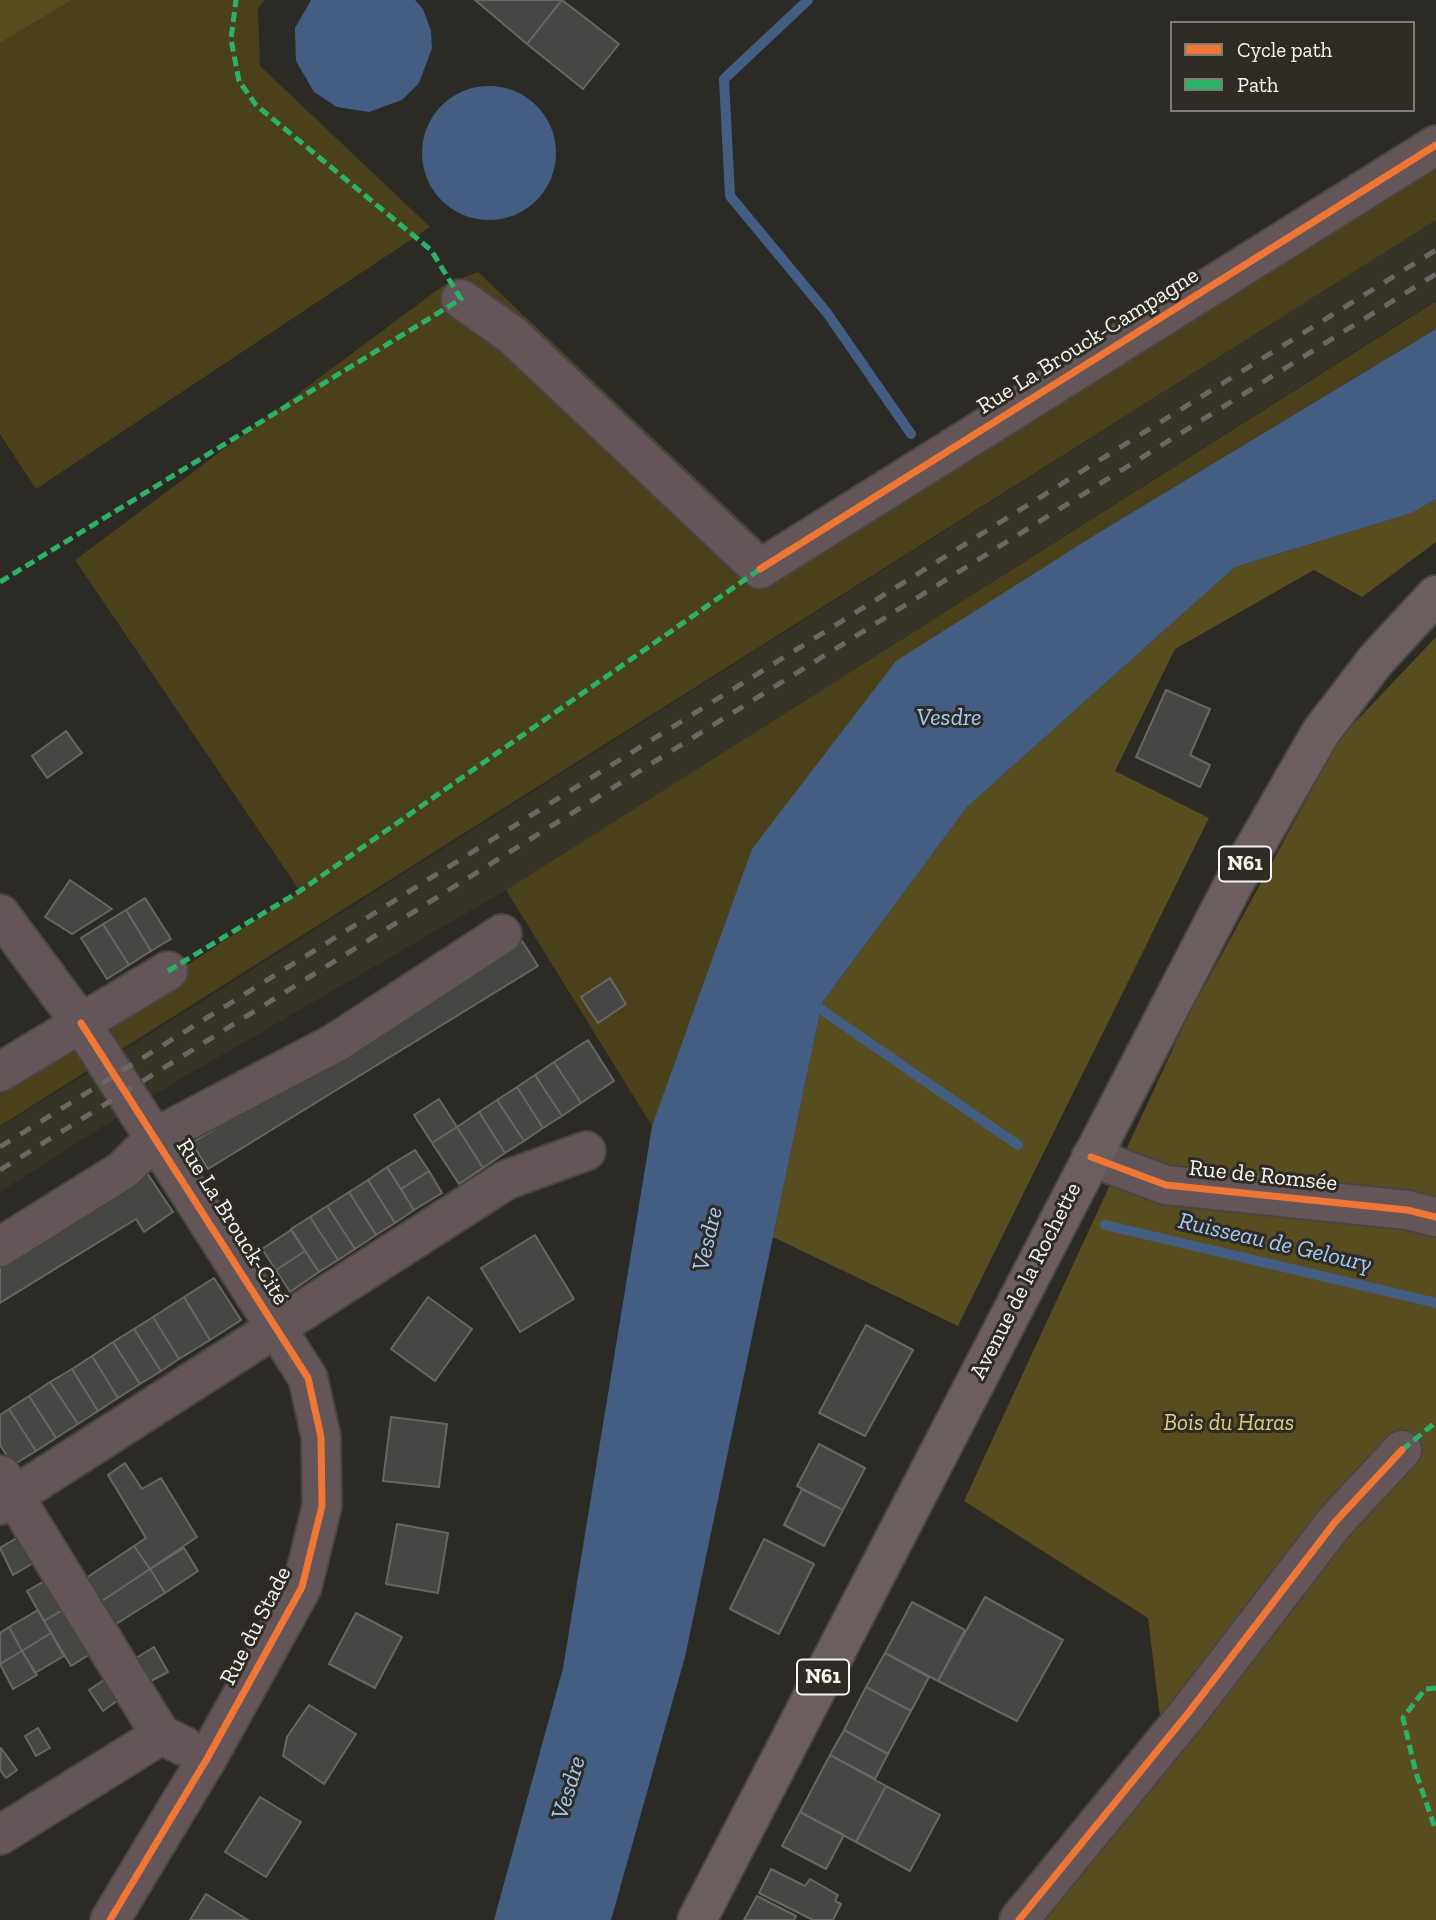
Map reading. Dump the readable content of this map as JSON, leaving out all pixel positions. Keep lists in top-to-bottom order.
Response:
{
  "streets": {
    "main road": ["N61", "Avenue de la Rochette"],
    "street": [
      "Rue La Brouck-Campagne",
      "Rue de Romsée",
      "Rue La Brouck-Cité",
      "Rue du Stade"
    ]
  },
  "crossings": [
    ["Rue de Romsée", "Avenue de la Rochette"],
    ["Rue La Brouck-Cité", "Rue du Stade"]
  ],
  "water": ["Vesdre", "Ruisseau de Geloury"],
  "parks": ["Bois du Haras"],
  "legend": ["Cycle path", "Path"]
}
